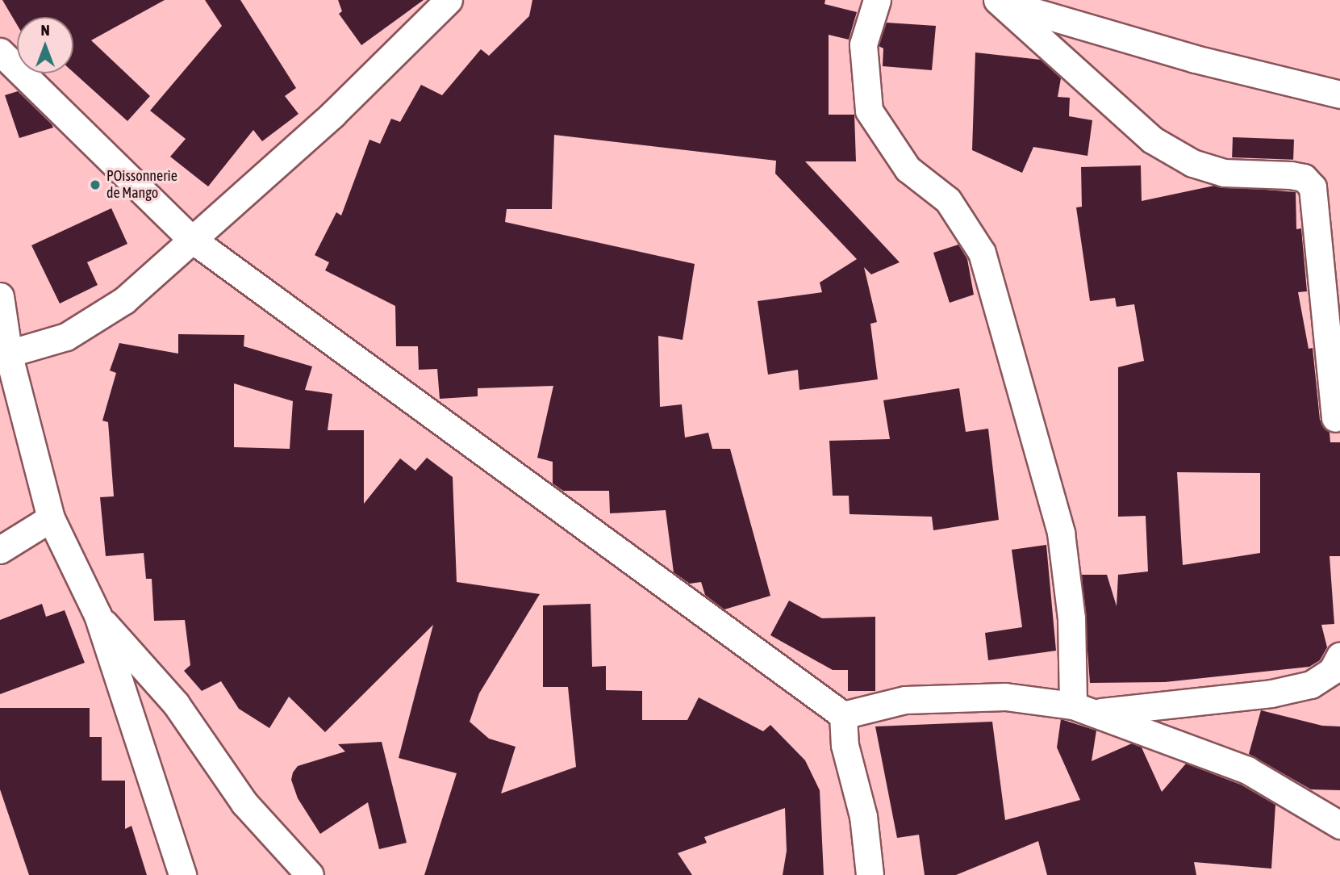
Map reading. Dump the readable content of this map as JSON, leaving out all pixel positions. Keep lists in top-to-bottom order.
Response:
{
  "places": ["POissonnerie de Mango"],
  "north": "top"
}
